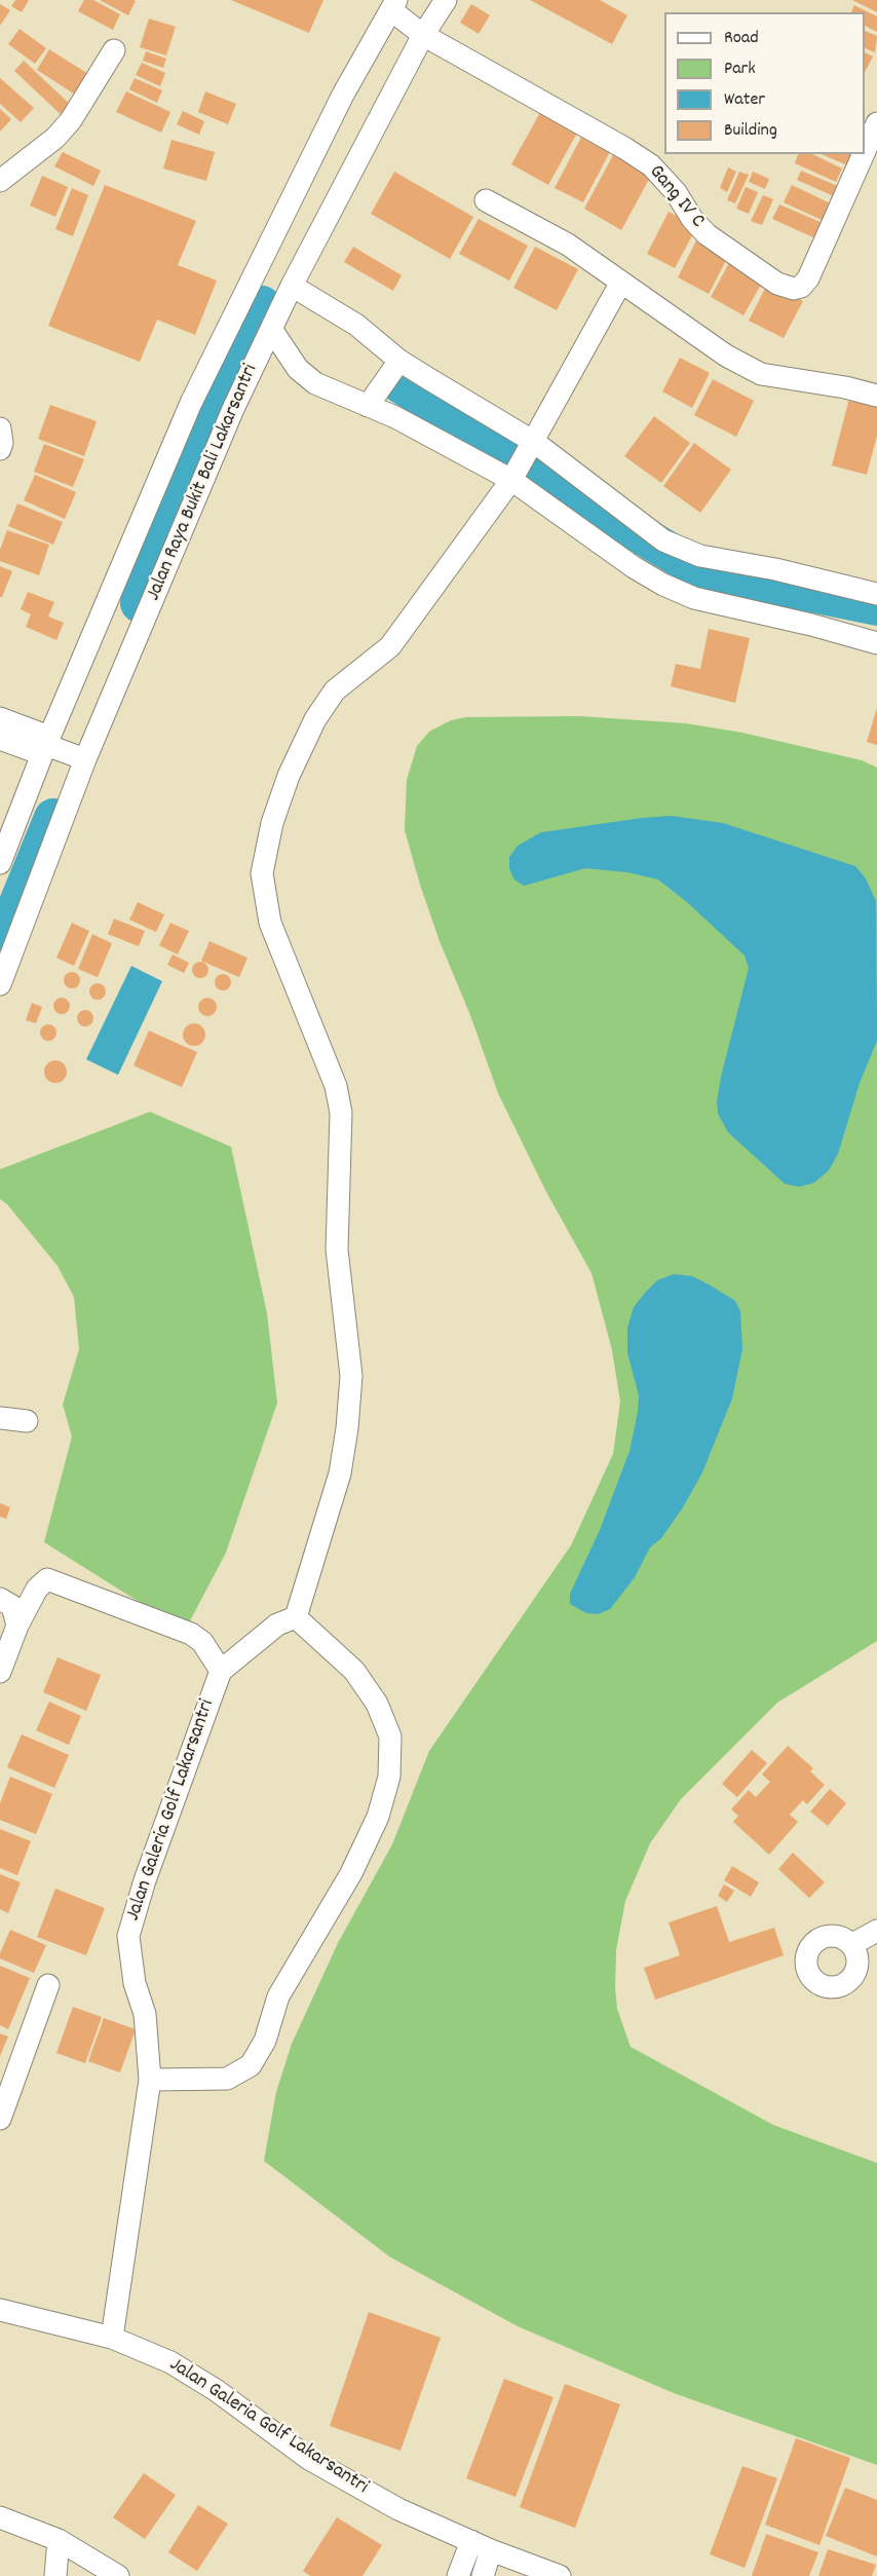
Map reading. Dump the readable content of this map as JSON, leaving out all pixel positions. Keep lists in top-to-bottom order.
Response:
{
  "streets": {
    "street": ["Gang IV C", "Jalan Raya Bukit Bali Lakarsantri", "Jalan Galeria Golf Lakarsantri"]
  },
  "crossings": [
    ["Gang IV C", "Jalan Raya Bukit Bali Lakarsantri"]
  ],
  "legend": [
    "Road",
    "Park",
    "Water",
    "Building"
  ]
}
